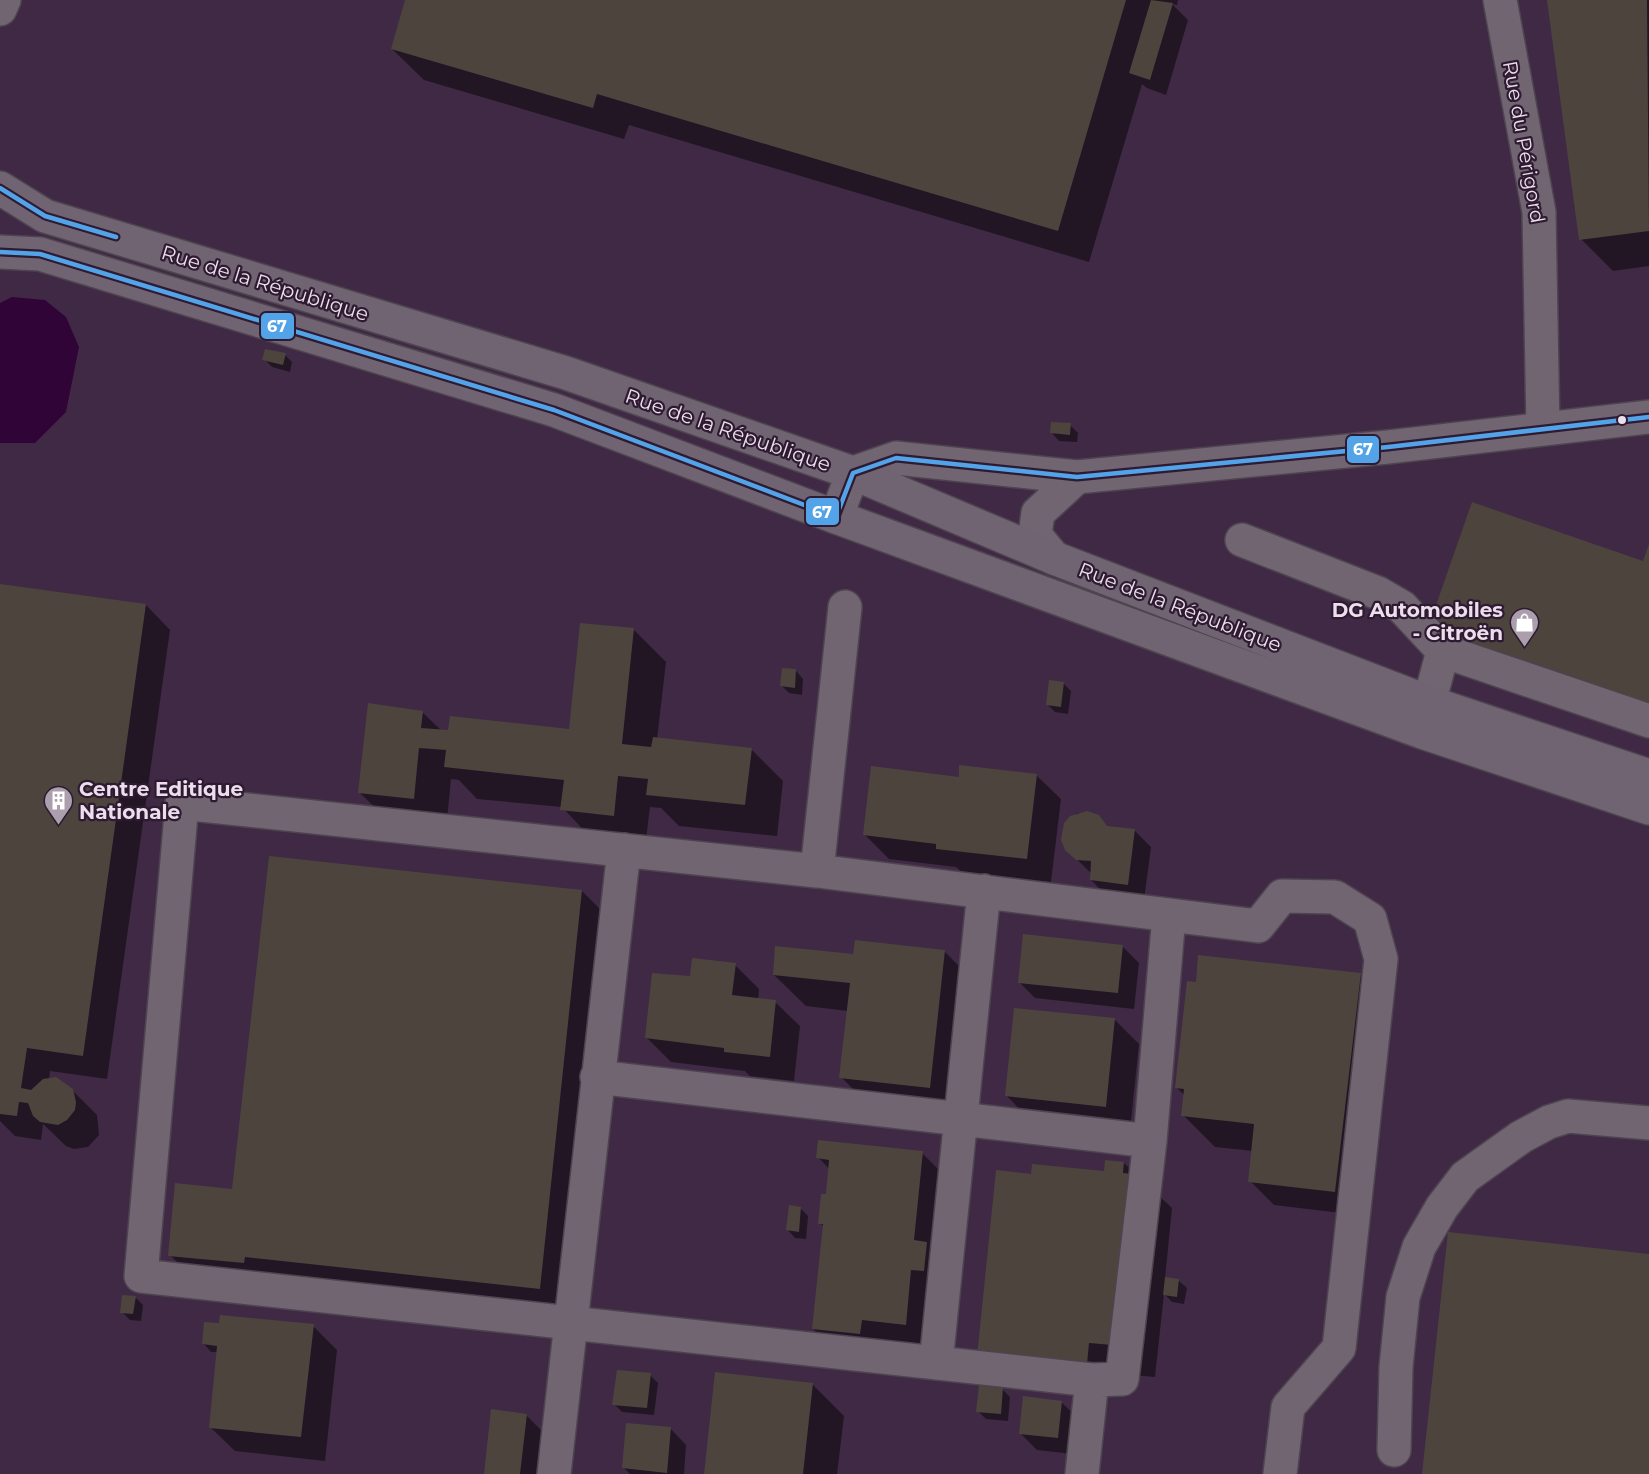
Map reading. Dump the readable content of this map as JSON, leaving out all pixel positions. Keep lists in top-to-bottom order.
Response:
{
  "streets": {
    "main road": ["Rue de la République"],
    "street": ["Rue du Périgord"]
  },
  "places": {
    "shop": ["DG Automobiles - Citroën"],
    "building": ["Centre Editique Nationale"]
  },
  "lines": ["transit line 67"]
}
